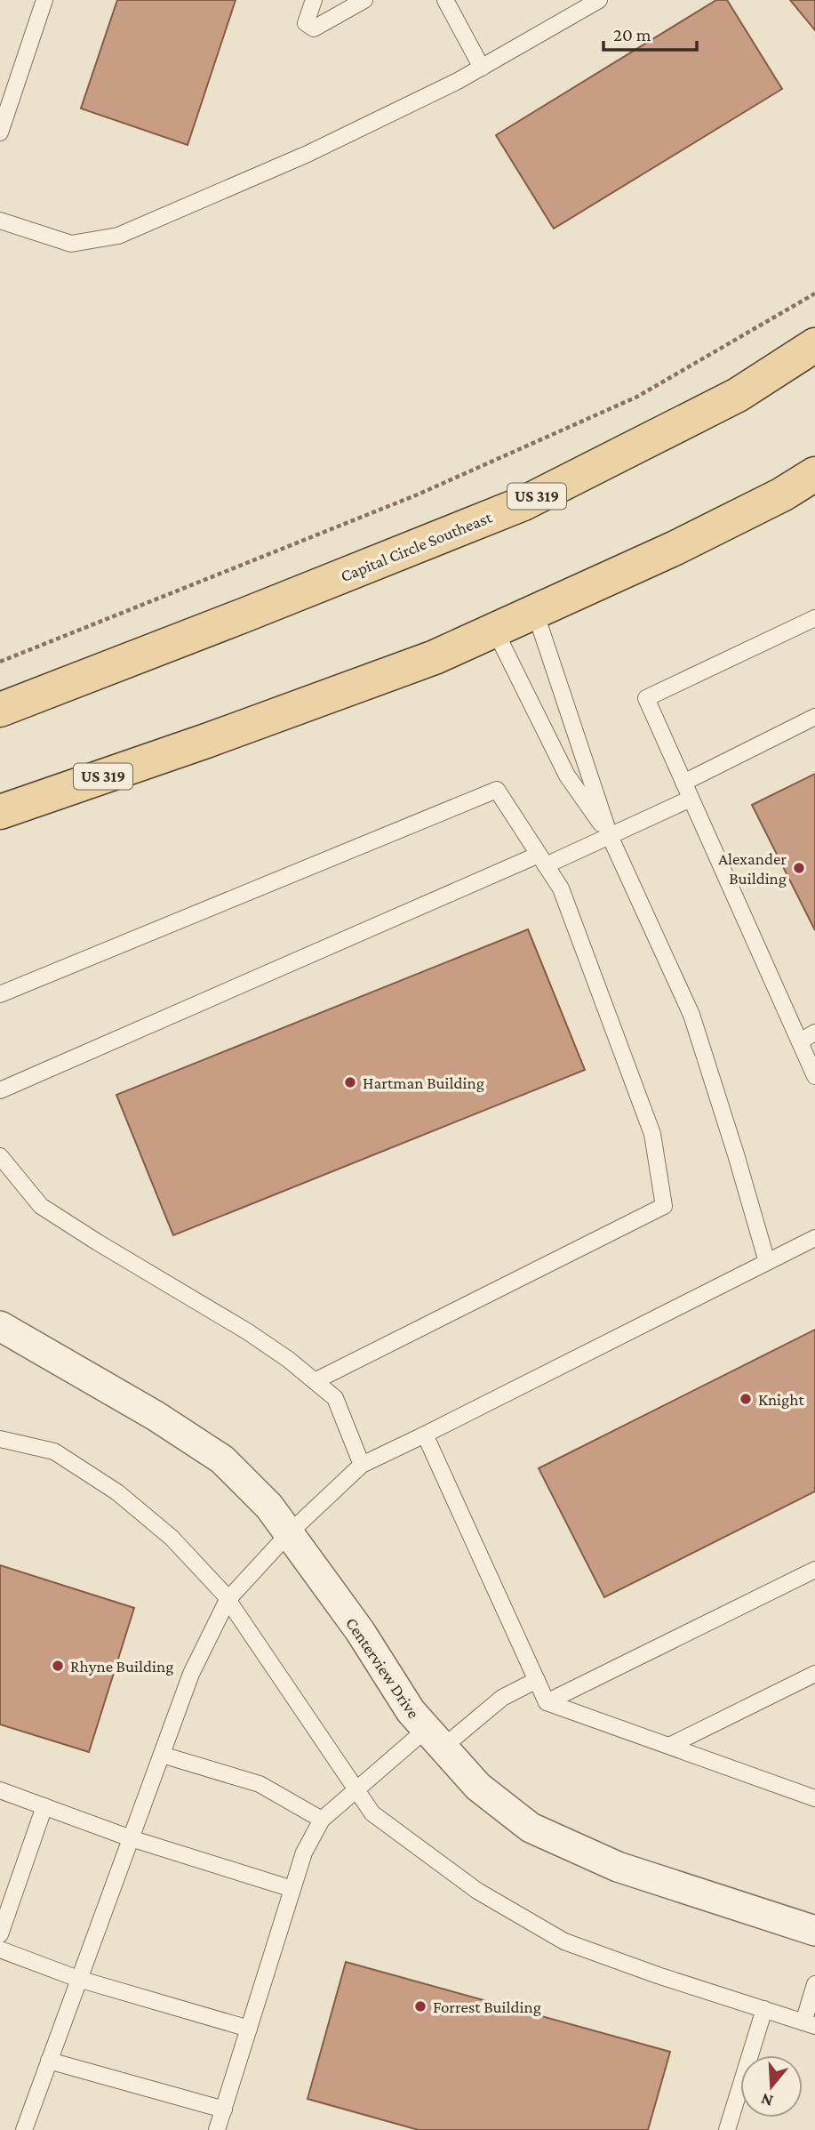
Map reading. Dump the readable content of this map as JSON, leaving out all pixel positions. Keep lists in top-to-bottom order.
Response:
{
  "streets": {
    "main road": ["US 319", "Capital Circle Southeast"],
    "street": ["Centerview Drive"]
  },
  "places": [
    "Alexander Building",
    "Hartman Building",
    "Knight",
    "Rhyne Building",
    "Forrest Building"
  ],
  "scale_bar": "20 m",
  "north": "bottom"
}
